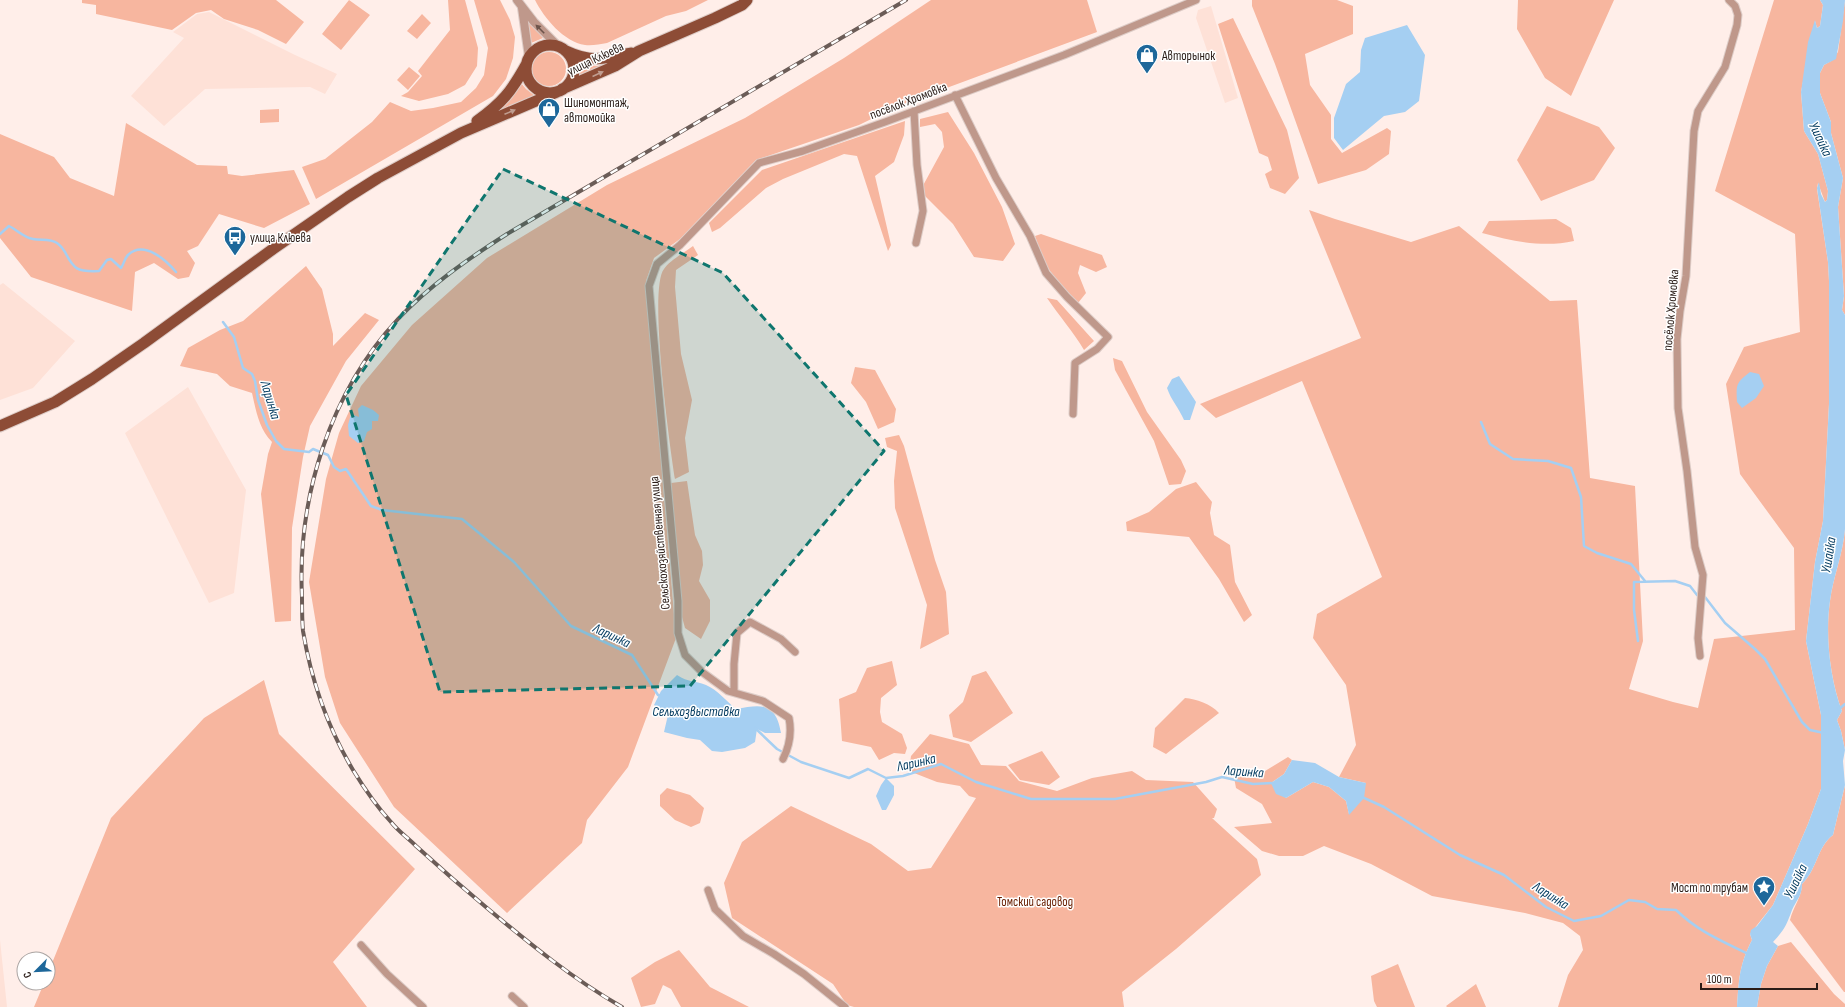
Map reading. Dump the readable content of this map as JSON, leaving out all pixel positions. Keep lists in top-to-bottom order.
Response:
{
  "streets": {
    "main road": ["улица Клюева"],
    "street": ["посёлок Хромовка", "Сельскохозяйственная улица"]
  },
  "crossings": [
    ["посёлок Хромовка", "Сельскохозяйственная улица"]
  ],
  "water": ["Ушайка", "Ларинка", "Сельхозвыставка"],
  "parks": ["Томский садовод"],
  "places": {
    "shop": ["Авторынок", "Шиномонтаж, автомойка"],
    "bus stop": ["улица Клюева"],
    "place": ["Мост по трубам"]
  },
  "scale_bar": "100 m",
  "north": "bottom left"
}
